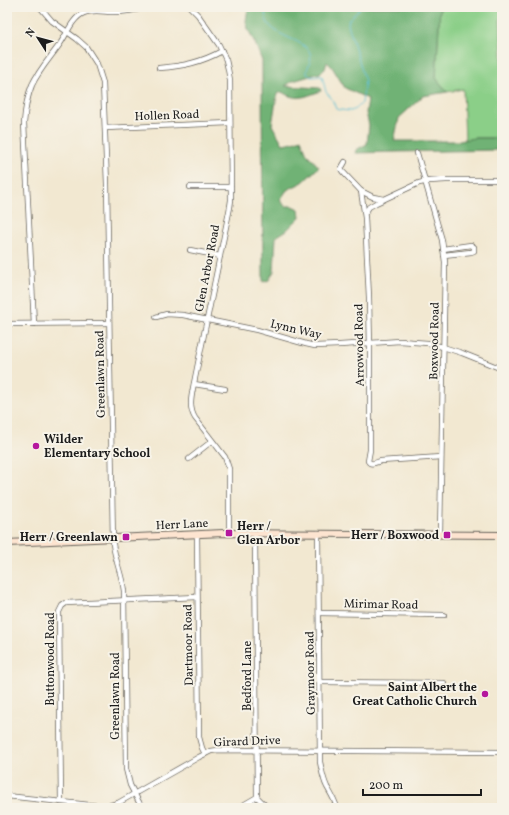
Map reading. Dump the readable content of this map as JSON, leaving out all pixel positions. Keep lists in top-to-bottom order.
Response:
{
  "streets": {
    "main road": ["Herr Lane"],
    "street": [
      "Hollen Road",
      "Glen Arbor Road",
      "Lynn Way",
      "Boxwood Road",
      "Arrowood Road",
      "Greenlawn Road",
      "Mirimar Road",
      "Dartmoor Road",
      "Buttonwood Road",
      "Graymoor Road",
      "Bedford Lane",
      "Girard Drive"
    ]
  },
  "crossings": [
    ["Hollen Road", "Glen Arbor Road"],
    ["Hollen Road", "Greenlawn Road"],
    ["Glen Arbor Road", "Lynn Way"],
    ["Glen Arbor Road", "Herr Lane"],
    ["Lynn Way", "Boxwood Road"],
    ["Lynn Way", "Arrowood Road"],
    ["Boxwood Road", "Arrowood Road"],
    ["Boxwood Road", "Herr Lane"],
    ["Greenlawn Road", "Herr Lane"],
    ["Greenlawn Road", "Buttonwood Road"],
    ["Greenlawn Road", "Girard Drive"],
    ["Herr Lane", "Dartmoor Road"],
    ["Herr Lane", "Graymoor Road"],
    ["Herr Lane", "Bedford Lane"],
    ["Mirimar Road", "Graymoor Road"],
    ["Dartmoor Road", "Buttonwood Road"],
    ["Dartmoor Road", "Girard Drive"],
    ["Buttonwood Road", "Girard Drive"],
    ["Graymoor Road", "Girard Drive"],
    ["Bedford Lane", "Girard Drive"]
  ],
  "places": {
    "other": ["Wilder Elementary School", "Saint Albert the Great Catholic Church"],
    "transit": ["Herr / Glen Arbor", "Herr / Boxwood", "Herr / Greenlawn"]
  },
  "scale_bar": "200 m",
  "north": "top left"
}
